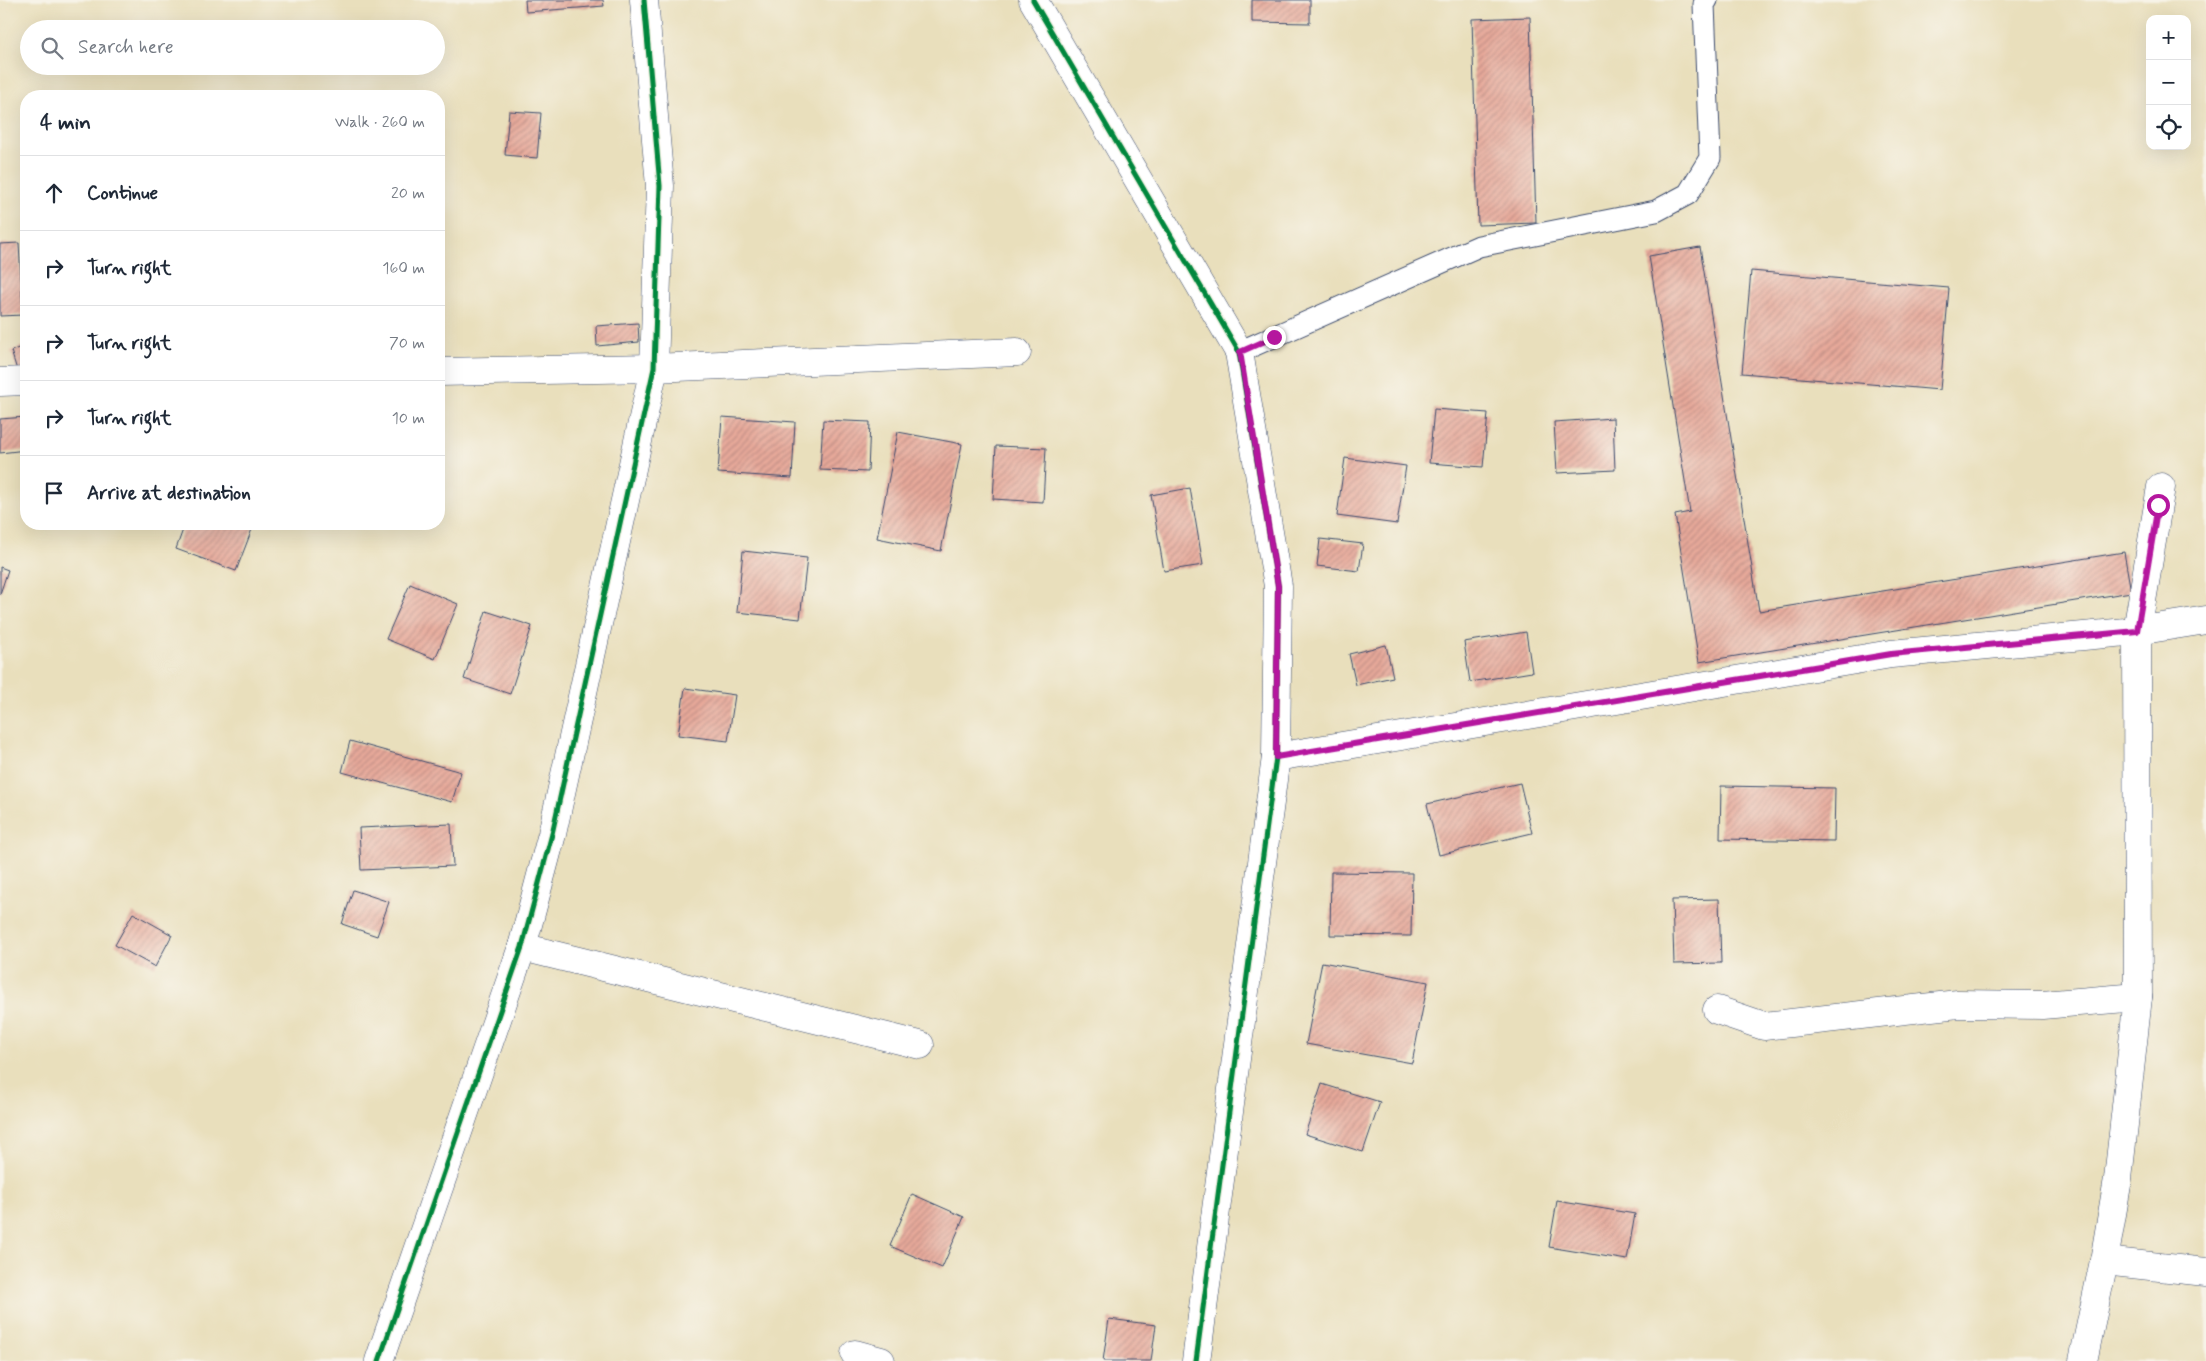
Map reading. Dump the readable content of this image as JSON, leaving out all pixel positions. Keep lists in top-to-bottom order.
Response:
{
  "page": {
    "map_buttons": ["+", "−"],
    "search": "Search here",
    "heading": ["4 min", "Walk · 260 m"],
    "list": [
      ["Continue", "20 m"],
      ["Turn right", "160 m"],
      ["Turn right", "70 m"],
      ["Turn right", "10 m"],
      "Arrive at destination"
    ]
  }
}
